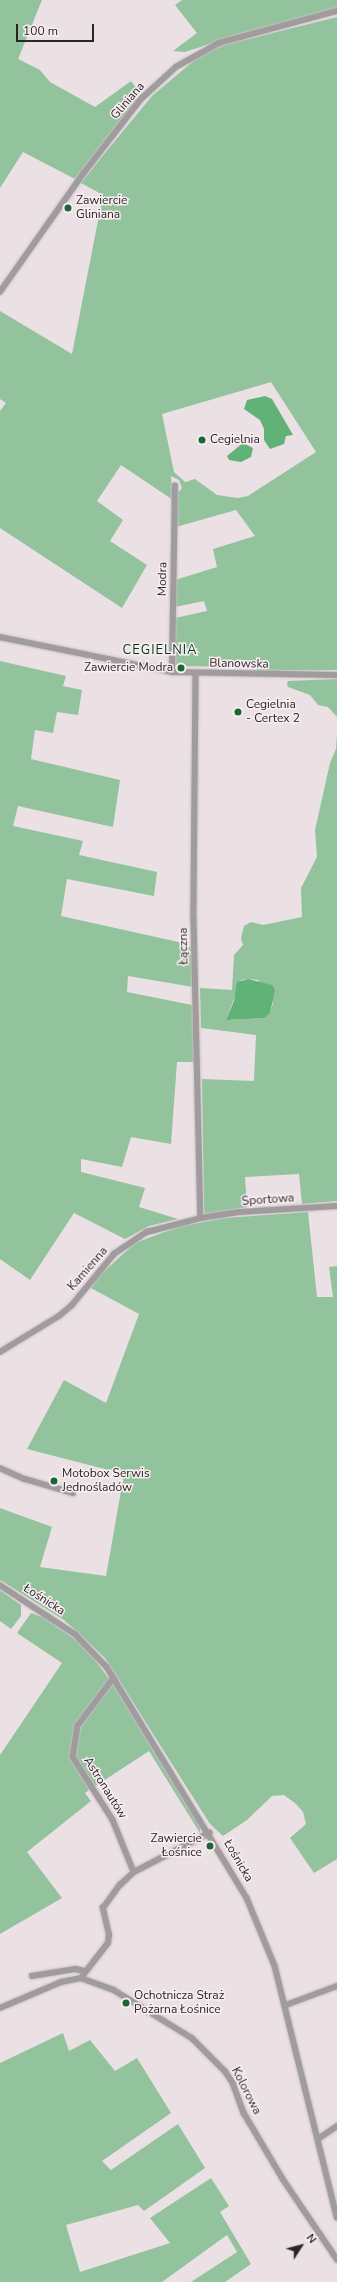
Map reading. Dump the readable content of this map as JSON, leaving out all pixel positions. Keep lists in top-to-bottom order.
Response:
{
  "streets": {
    "street": [
      "Gliniana",
      "Modra",
      "Blanowska",
      "Łączna",
      "Sportowa",
      "Kamienna",
      "Łośnicka",
      "Astronautów",
      "Kolorowa"
    ]
  },
  "crossings": [
    ["Modra", "Blanowska"],
    ["Blanowska", "Łączna"],
    ["Łączna", "Sportowa"],
    ["Łączna", "Kamienna"],
    ["Sportowa", "Kamienna"],
    ["Łośnicka", "Astronautów"]
  ],
  "districts": ["CEGIELNIA"],
  "places": [
    "Zawiercie Gliniana",
    "Cegielnia",
    "Zawiercie Modra",
    "Cegielnia - Certex 2",
    "Motobox Serwis Jednośladów",
    "Zawiercie Łośnice",
    "Ochotnicza Straż Pożarna Łośnice"
  ],
  "scale_bar": "100 m",
  "north": "top right"
}
